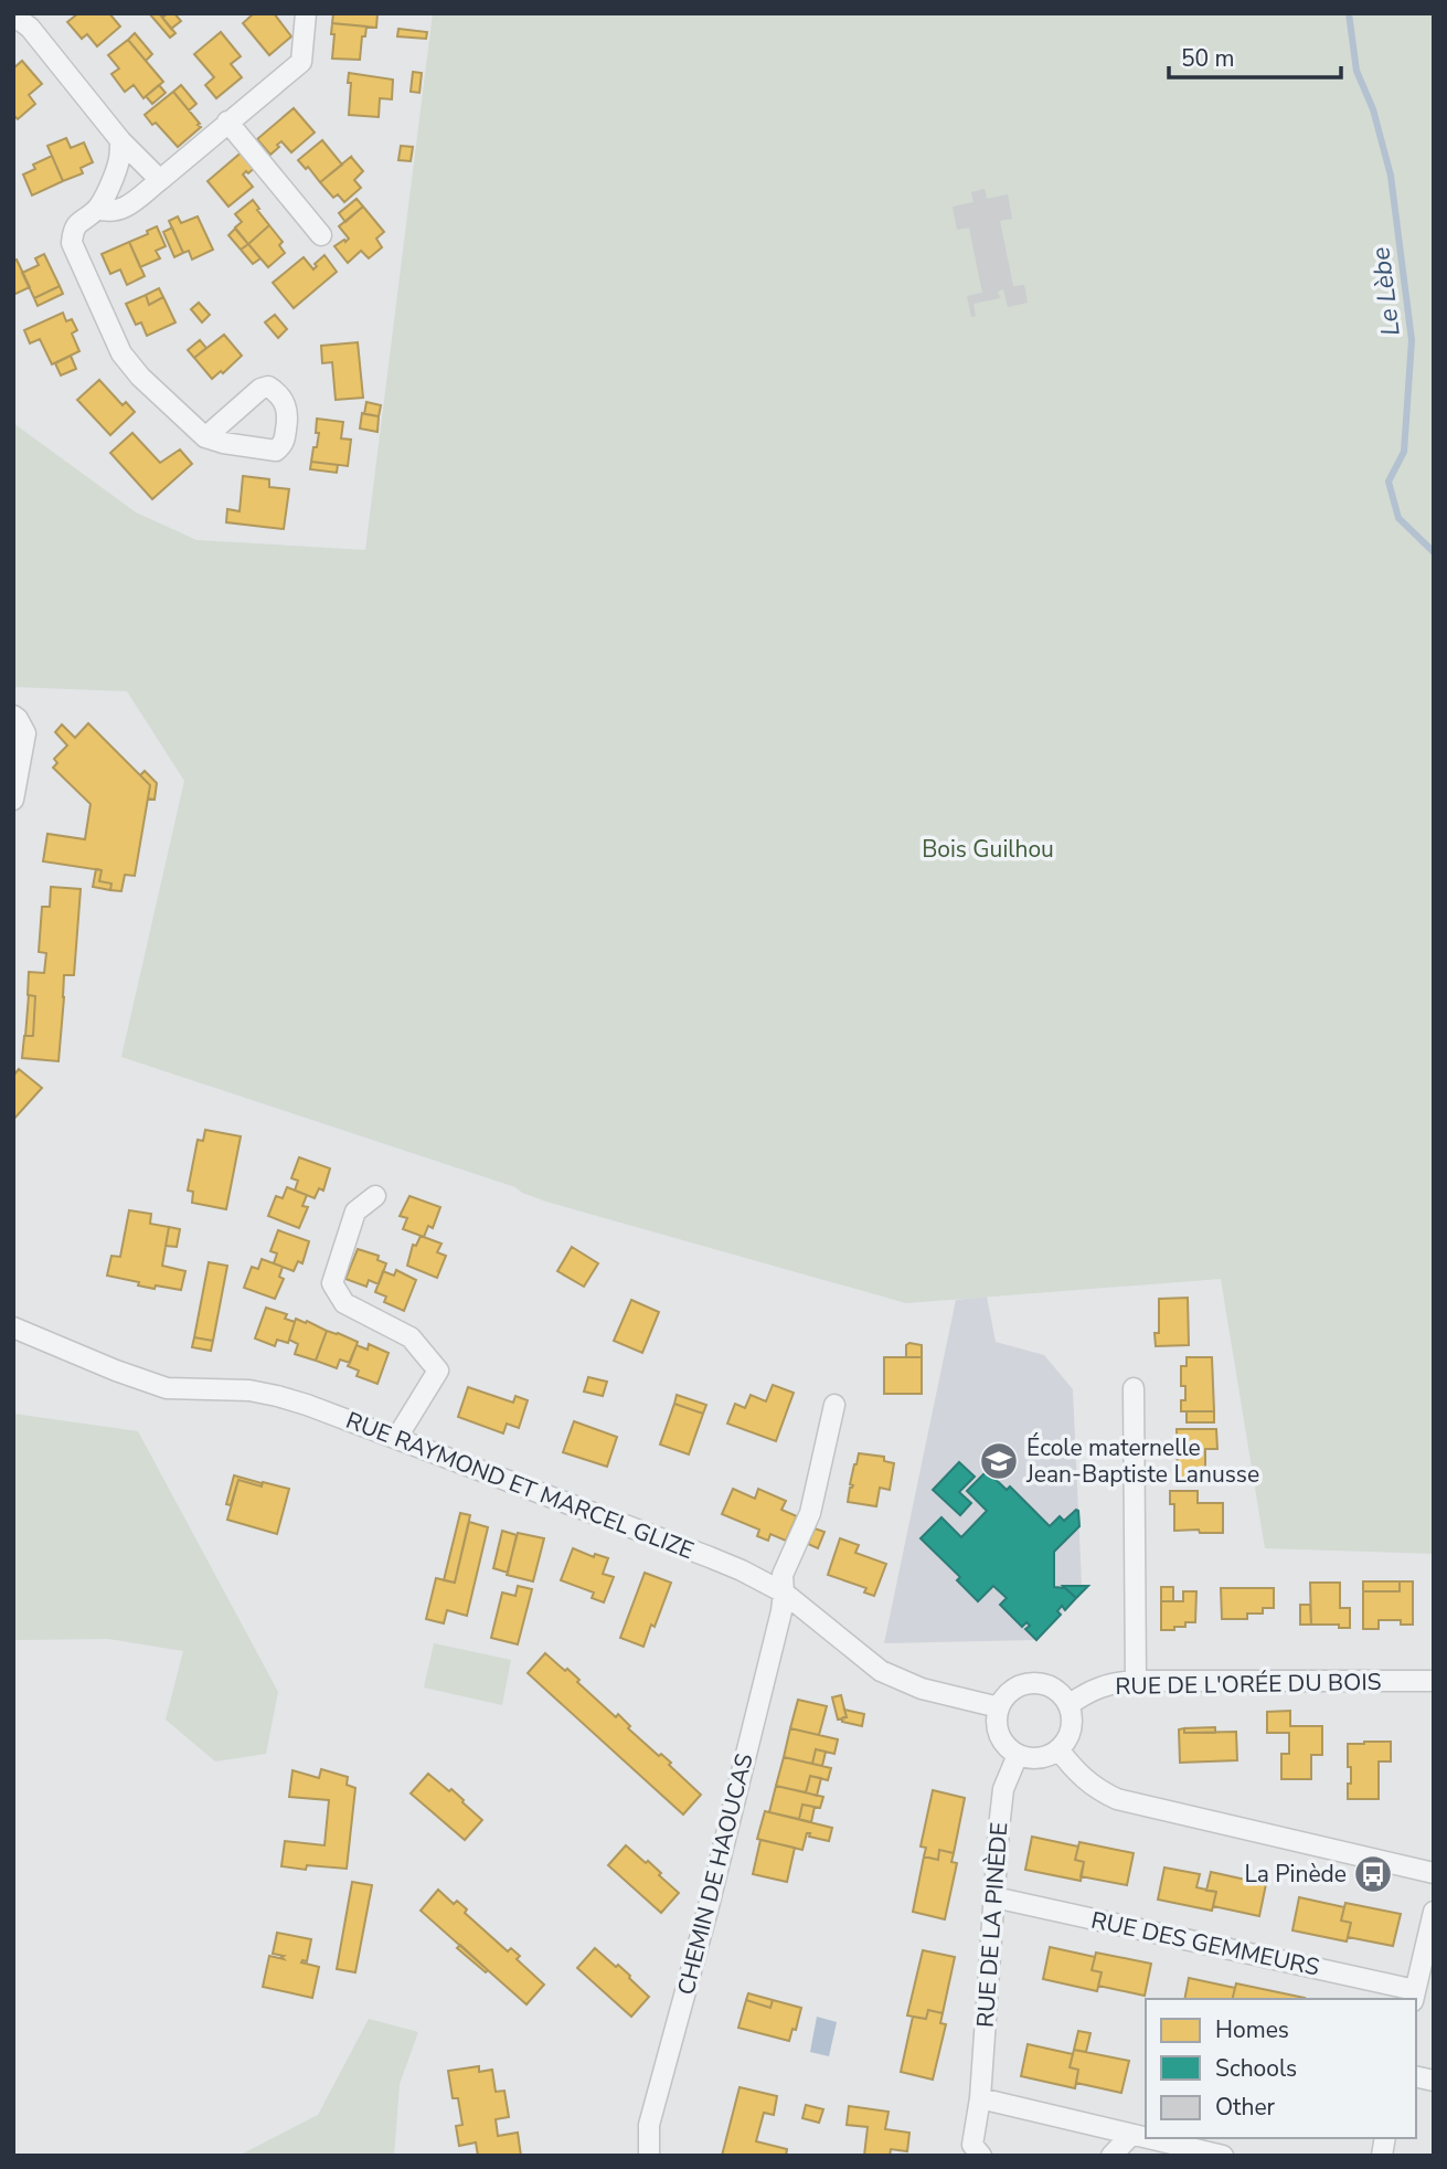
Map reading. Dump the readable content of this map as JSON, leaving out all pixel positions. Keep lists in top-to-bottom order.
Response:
{
  "streets": {
    "street": [
      "RUE RAYMOND ET MARCEL GLIZE",
      "RUE DE L'ORÉE DU BOIS",
      "CHEMIN DE HAOUCAS",
      "RUE DE LA PINÈDE",
      "RUE DES GEMMEURS"
    ]
  },
  "crossings": [
    ["RUE RAYMOND ET MARCEL GLIZE", "RUE DE L'ORÉE DU BOIS"],
    ["RUE RAYMOND ET MARCEL GLIZE", "CHEMIN DE HAOUCAS"],
    ["RUE RAYMOND ET MARCEL GLIZE", "RUE DE LA PINÈDE"],
    ["RUE DE L'ORÉE DU BOIS", "RUE DE LA PINÈDE"],
    ["RUE DE LA PINÈDE", "RUE DES GEMMEURS"]
  ],
  "water": ["Le Lèbe"],
  "parks": ["Bois Guilhou"],
  "places": {
    "school or university": ["École maternelle Jean-Baptiste Lanusse"],
    "bus stop": ["La Pinède"]
  },
  "legend": ["Homes", "Schools", "Other"],
  "scale_bar": "50 m"
}
